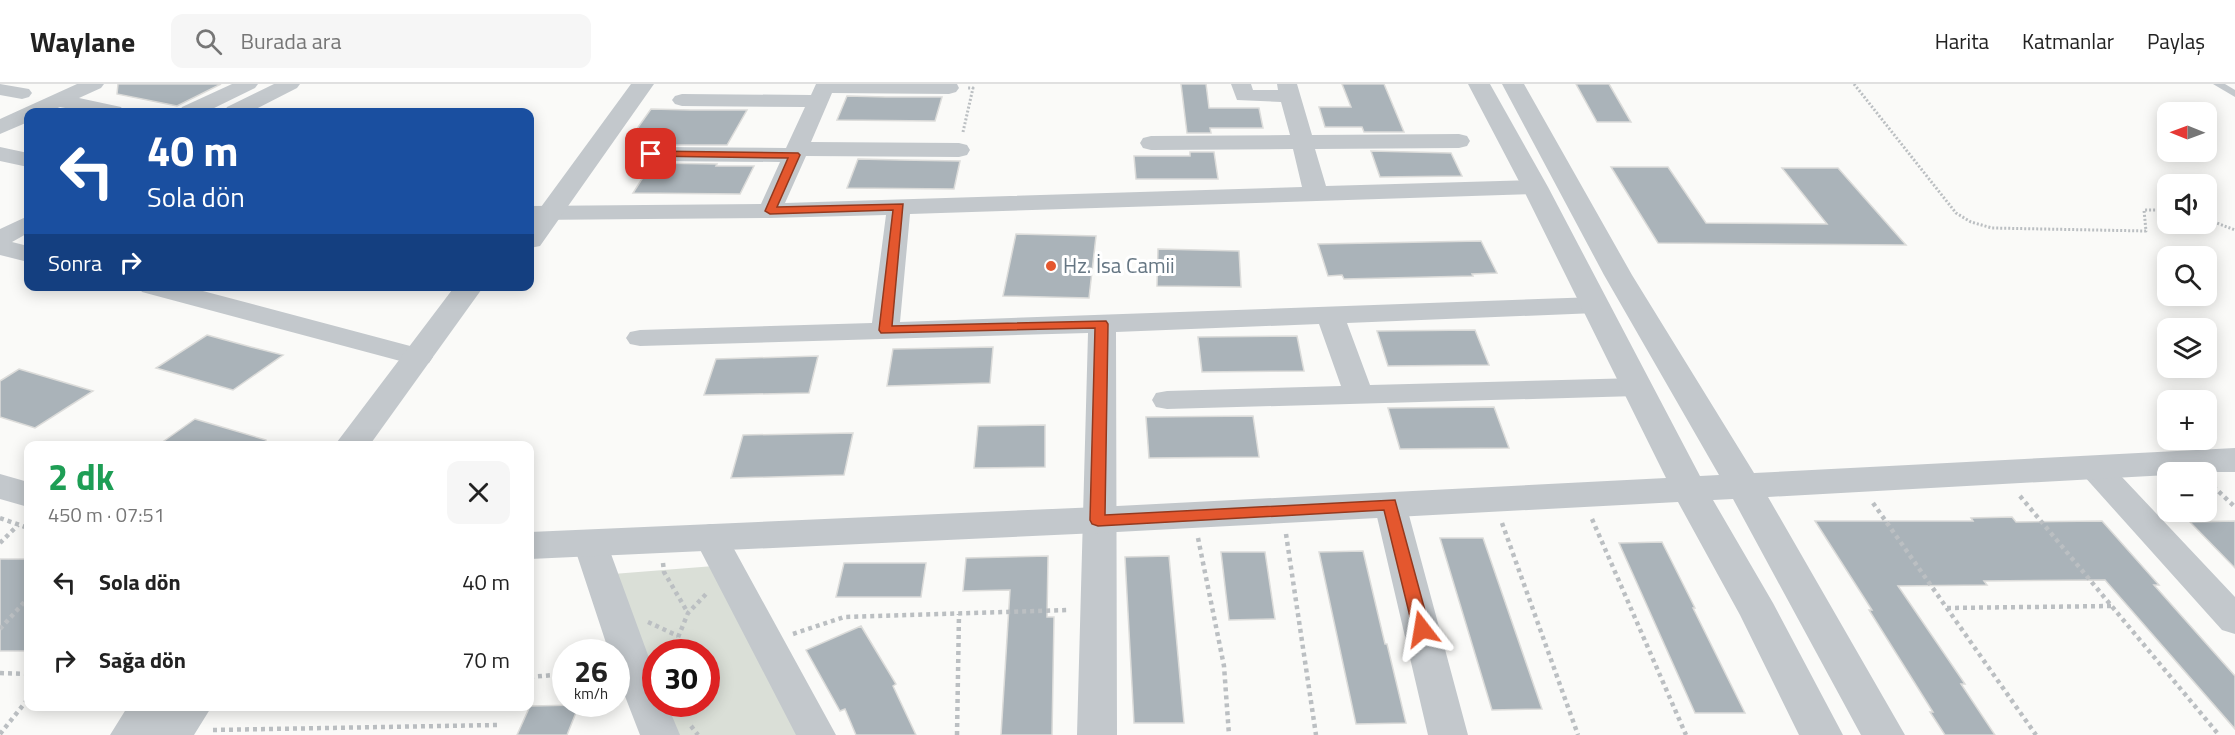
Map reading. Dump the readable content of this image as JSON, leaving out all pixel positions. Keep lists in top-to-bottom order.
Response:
{
  "places": ["Hz. İsa Camii"],
  "north": "left",
  "page": {
    "header": "Waylane",
    "search": "Burada ara",
    "nav": ["Harita", "Katmanlar", "Paylaş"],
    "map_buttons": ["+", "−"],
    "turn": ["40 m", "Sola dön"],
    "then": "Sonra",
    "heading": ["2 dk", "450 m · 07:51"],
    "list": [
      {
        "name": "Sola dön",
        "value": "40 m"
      },
      {
        "name": "Sağa dön",
        "value": "70 m"
      }
    ],
    "speed": "26 km/h",
    "limit": "30"
  }
}
